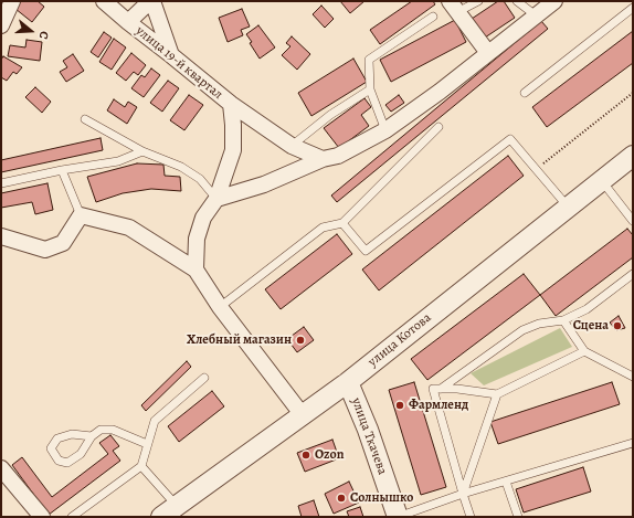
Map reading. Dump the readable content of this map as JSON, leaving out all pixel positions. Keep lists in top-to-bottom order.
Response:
{
  "streets": {
    "street": ["улица 19-й квартал", "улица Котова", "улица Ткачева"]
  },
  "crossings": [
    ["улица Котова", "улица Ткачева"]
  ],
  "places": [
    "Сцена",
    "Хлебный магазин",
    "Фармленд",
    "Ozon",
    "Солнышко"
  ],
  "north": "right"
}
